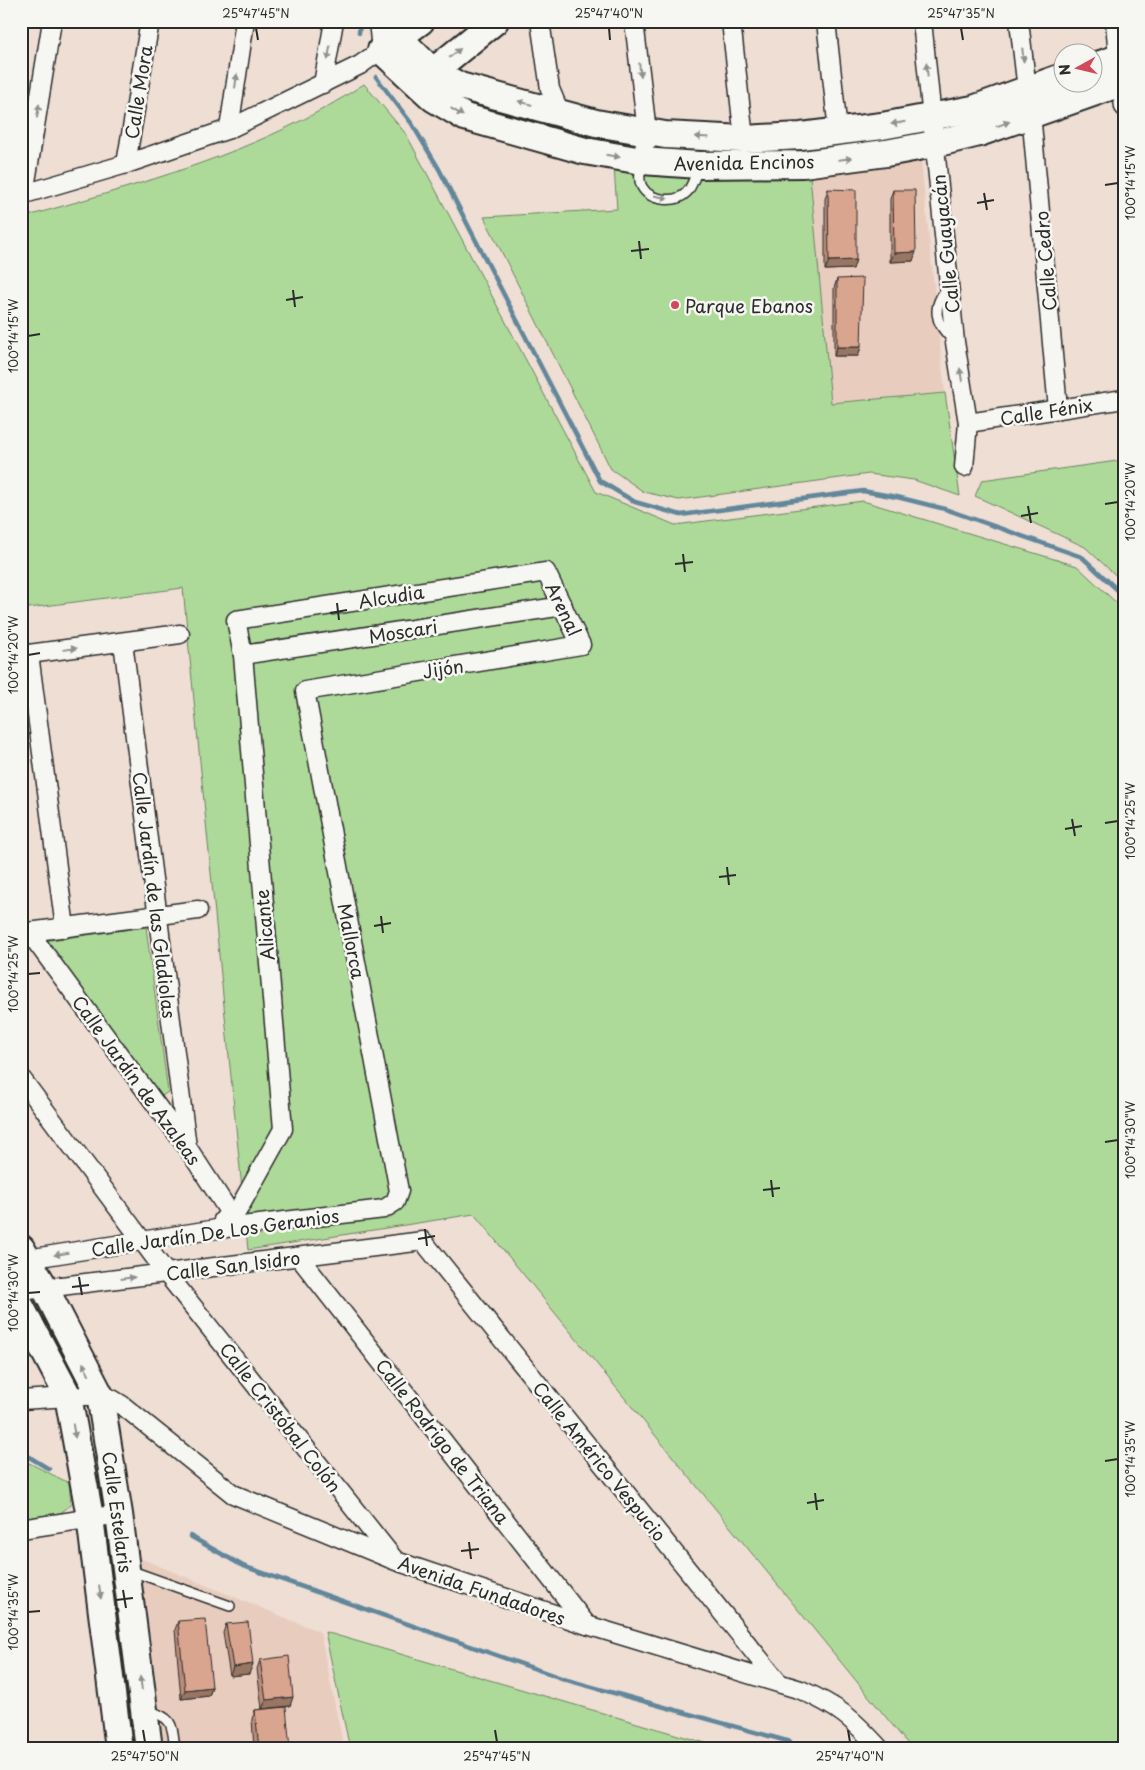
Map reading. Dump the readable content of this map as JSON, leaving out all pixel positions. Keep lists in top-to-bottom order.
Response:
{
  "streets": {
    "street": [
      "Calle Mora",
      "Avenida Encinos",
      "Calle Guayacán",
      "Calle Cedro",
      "Calle Fénix",
      "Alcudia",
      "Arenal",
      "Moscari",
      "Jijón",
      "Calle Jardín de las Gladiolas",
      "Alicante",
      "Mallorca",
      "Calle Jardín de Azaleas",
      "Calle Jardín De Los Geranios",
      "Calle San Isidro",
      "Calle Cristóbal Colón",
      "Calle Rodrigo de Triana",
      "Calle Américo Vespucio",
      "Calle Estelaris",
      "Avenida Fundadores"
    ]
  },
  "crossings": [
    ["Avenida Encinos", "Calle Guayacán"],
    ["Avenida Encinos", "Calle Cedro"],
    ["Calle Guayacán", "Calle Fénix"],
    ["Calle Cedro", "Calle Fénix"],
    ["Alcudia", "Arenal"],
    ["Alcudia", "Alicante"],
    ["Arenal", "Moscari"],
    ["Arenal", "Jijón"],
    ["Moscari", "Alicante"],
    ["Jijón", "Mallorca"],
    ["Calle Jardín de las Gladiolas", "Calle Jardín de Azaleas"],
    ["Alicante", "Calle Jardín de Azaleas"],
    ["Mallorca", "Calle Jardín De Los Geranios"],
    ["Calle Jardín De Los Geranios", "Calle Cristóbal Colón"],
    ["Calle Jardín De Los Geranios", "Calle Estelaris"],
    ["Calle San Isidro", "Calle Cristóbal Colón"],
    ["Calle San Isidro", "Calle Rodrigo de Triana"],
    ["Calle San Isidro", "Calle Américo Vespucio"],
    ["Calle San Isidro", "Calle Estelaris"],
    ["Calle Cristóbal Colón", "Avenida Fundadores"],
    ["Calle Rodrigo de Triana", "Avenida Fundadores"],
    ["Calle Américo Vespucio", "Avenida Fundadores"],
    ["Calle Estelaris", "Avenida Fundadores"]
  ],
  "one_way": ["Calle Guayacán"],
  "places": ["Parque Ebanos"],
  "north": "left",
  "coordinates": [
    "25°47'45\"N",
    "25°47'40\"N",
    "25°47'35\"N",
    "100°14'15\"W",
    "100°14'20\"W",
    "100°14'25\"W",
    "100°14'30\"W",
    "100°14'35\"W",
    "25°47'50\"N"
  ]
}
